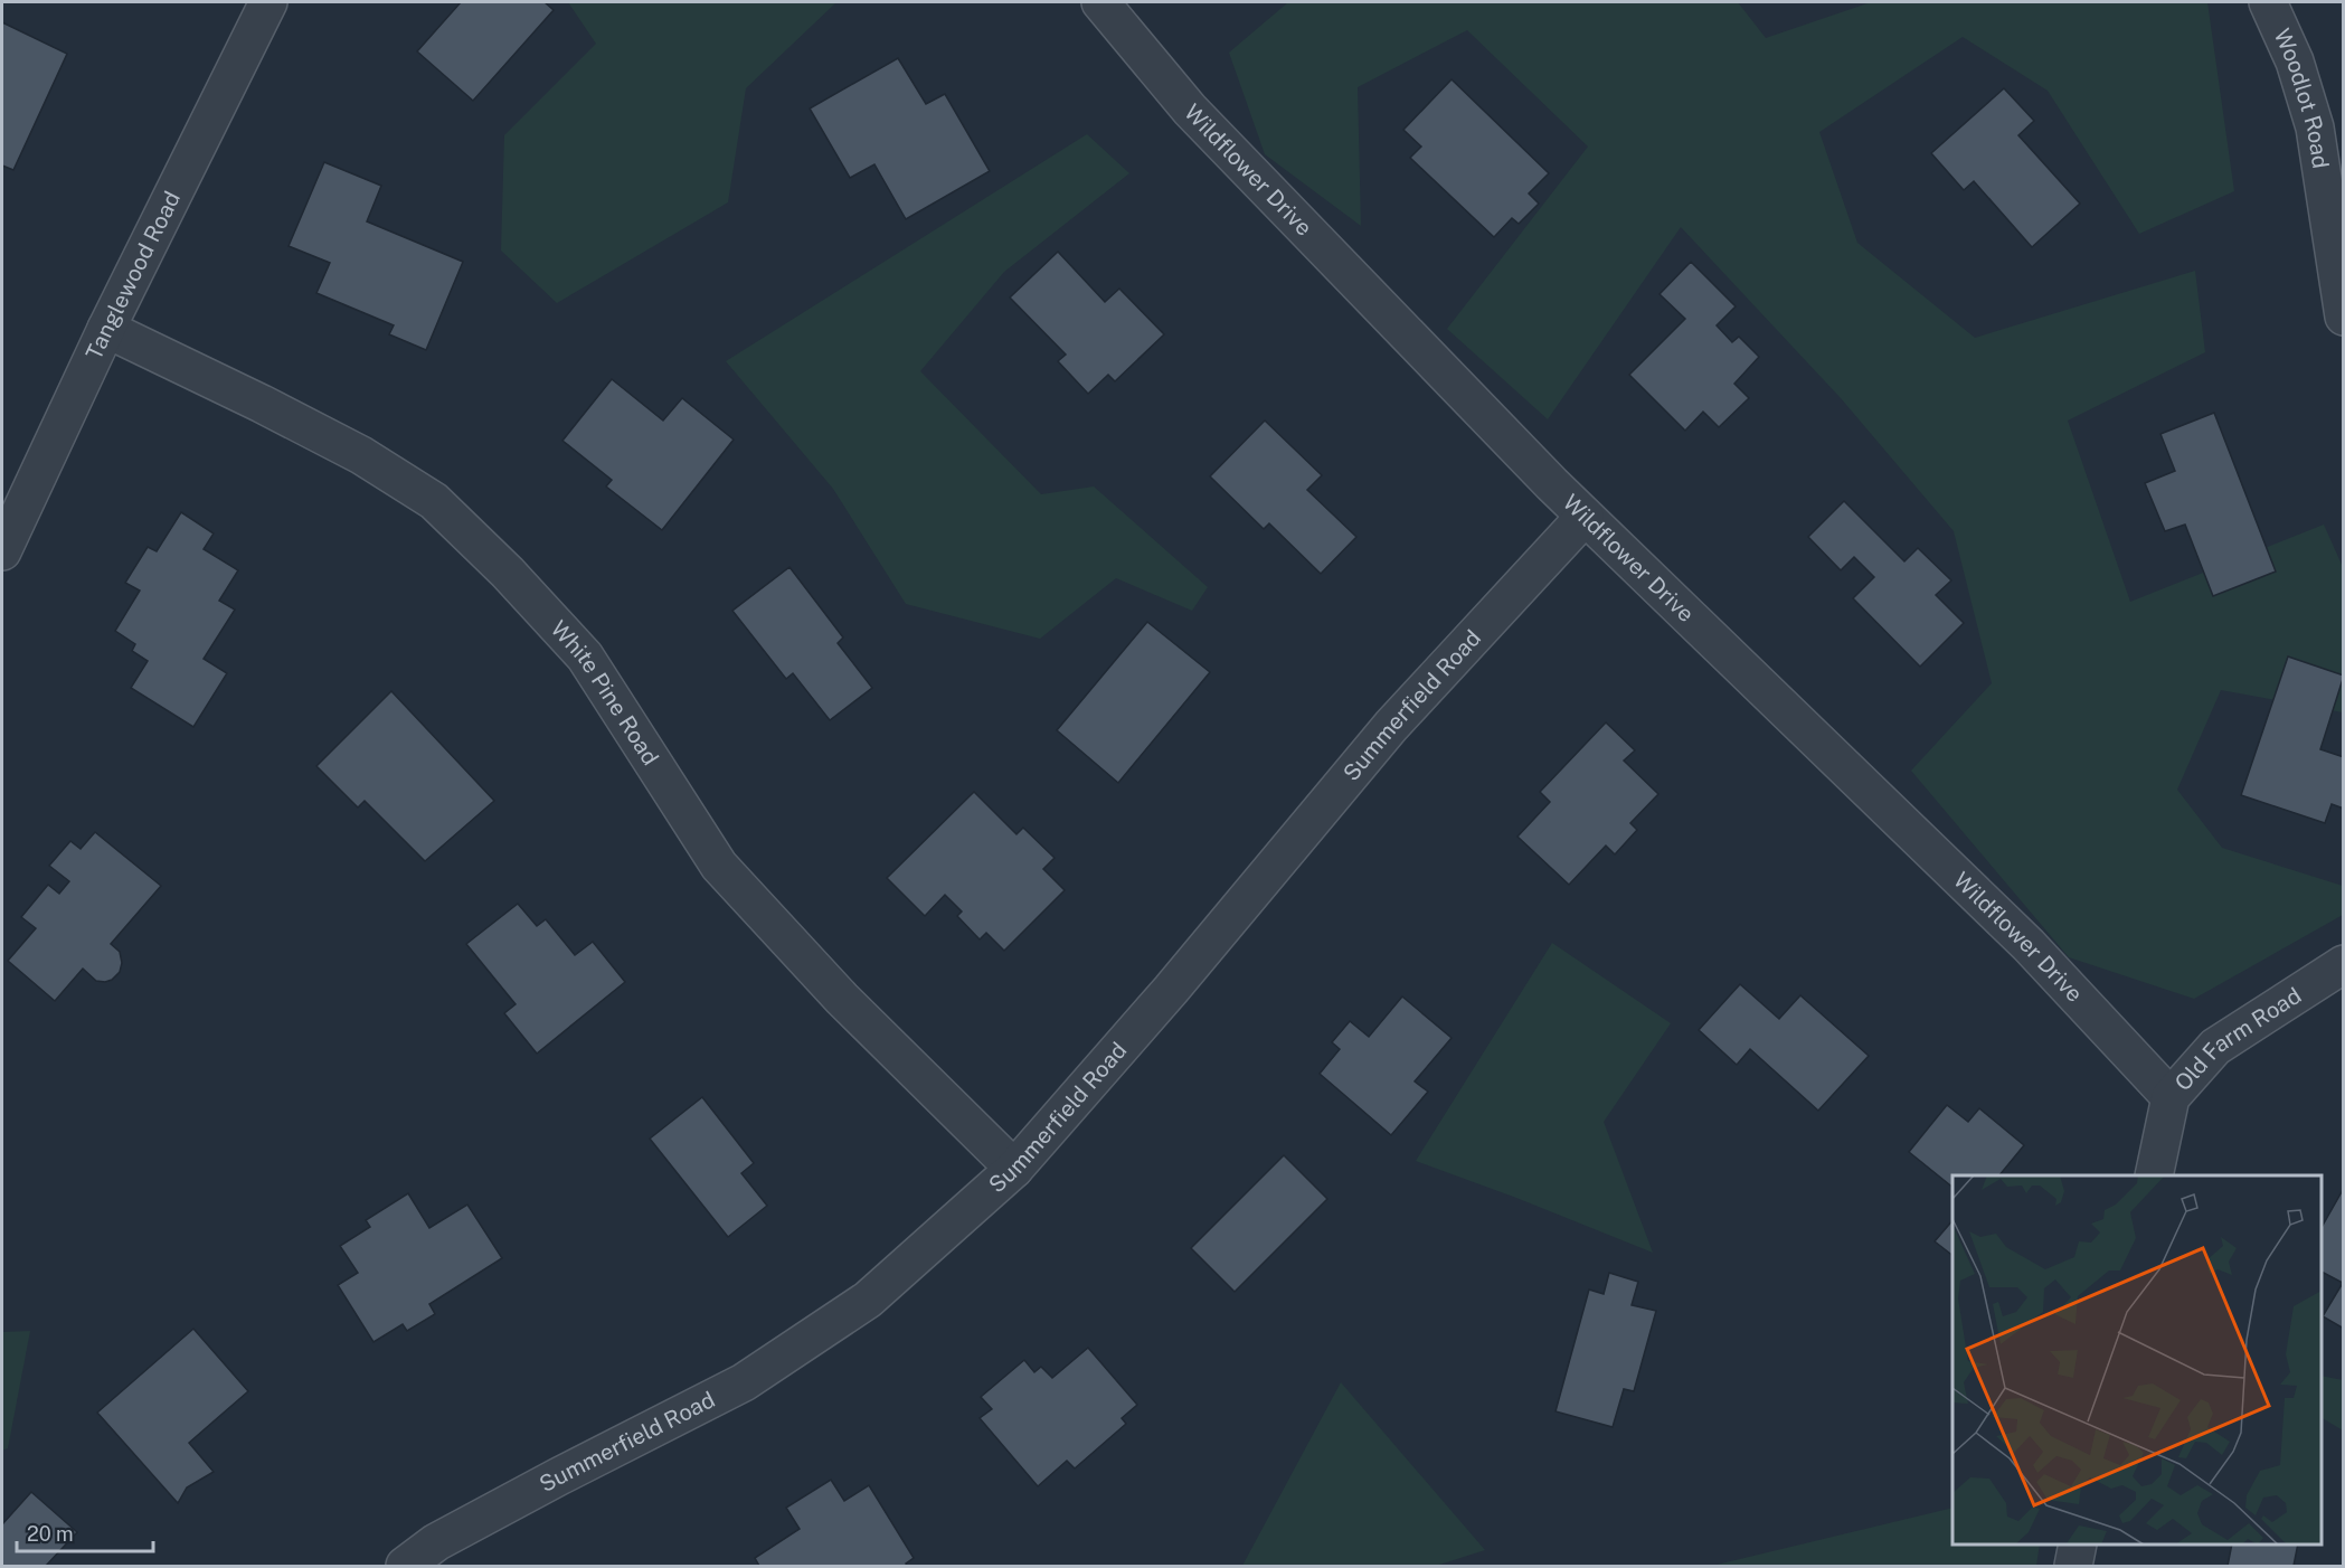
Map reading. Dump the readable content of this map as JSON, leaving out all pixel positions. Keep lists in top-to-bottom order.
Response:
{
  "streets": {
    "street": [
      "Woodlot Road",
      "Wildflower Drive",
      "Tanglewood Road",
      "White Pine Road",
      "Summerfield Road",
      "Old Farm Road"
    ]
  },
  "crossings": [
    ["Wildflower Drive", "Summerfield Road"],
    ["Wildflower Drive", "Old Farm Road"],
    ["Tanglewood Road", "White Pine Road"],
    ["White Pine Road", "Summerfield Road"]
  ],
  "scale_bar": "20 m"
}
